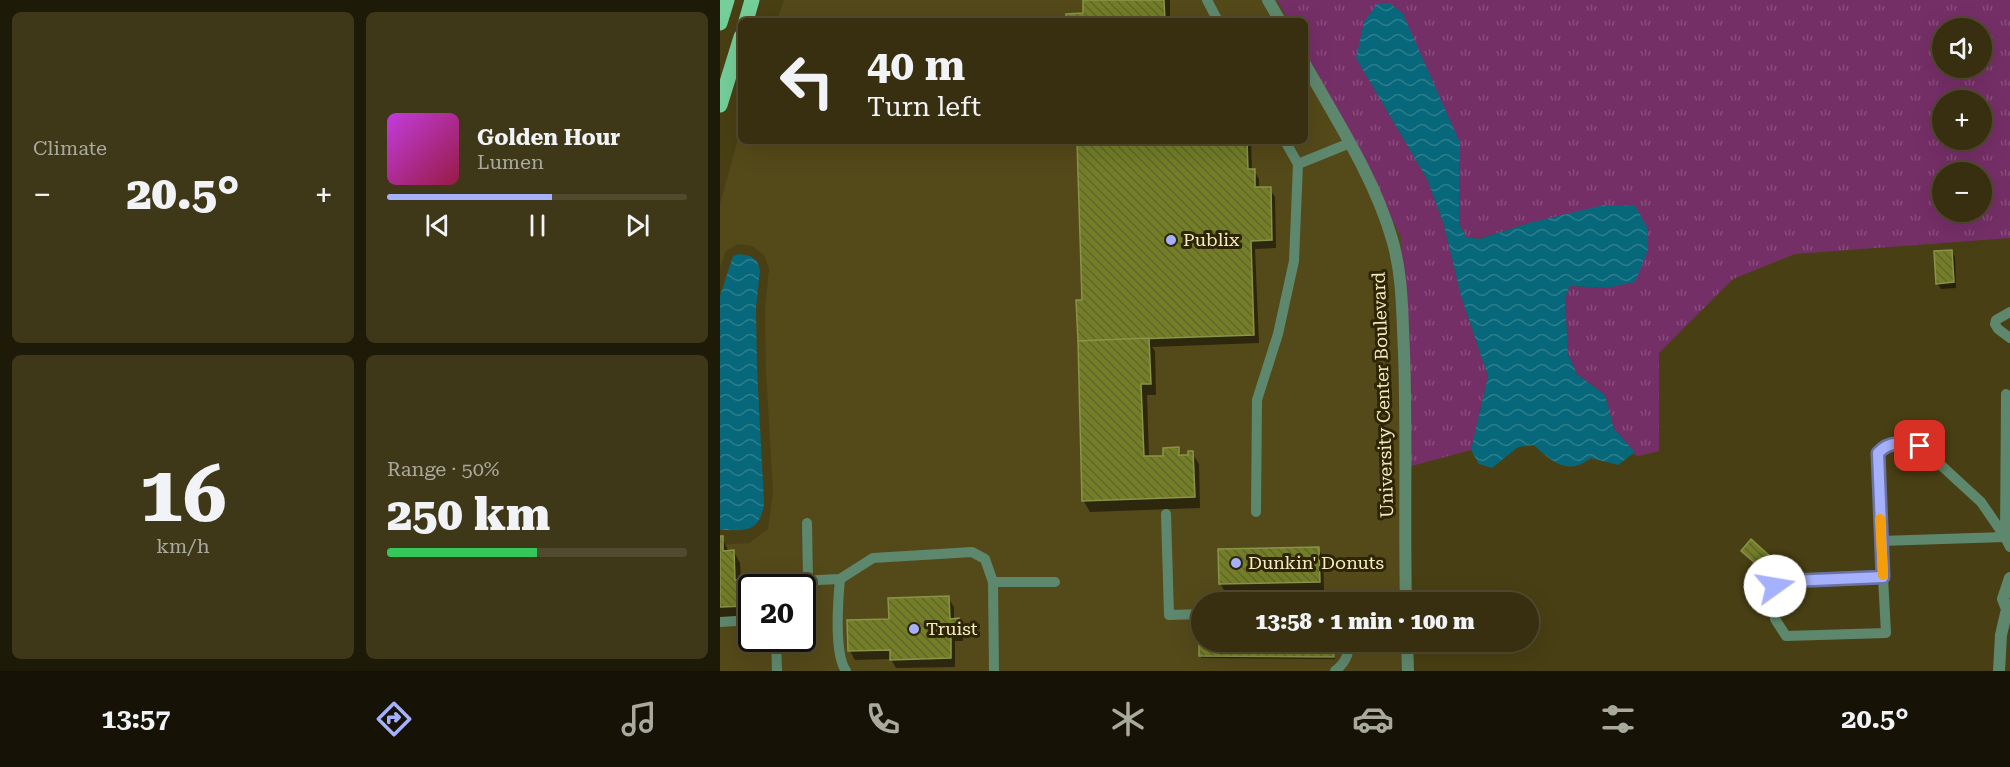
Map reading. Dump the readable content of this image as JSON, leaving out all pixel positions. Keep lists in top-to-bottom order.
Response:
{
  "streets": {
    "street": ["University Center Boulevard"]
  },
  "places": ["Publix", "Dunkin' Donuts", "Truist"],
  "page": {
    "tile": [
      "Climate",
      ["16", "km/h"],
      ["Range · 50%", "250 km"]
    ],
    "map_buttons": ["+", "−"],
    "turn": ["40 m", "Turn left"],
    "song": ["Golden Hour", "Lumen"],
    "heat": ["−", "20.5°", "+"],
    "limit": "20",
    "trip": "13:58 · 1 min · 100 m",
    "tabs": ["13:57", "20.5°"]
  }
}
